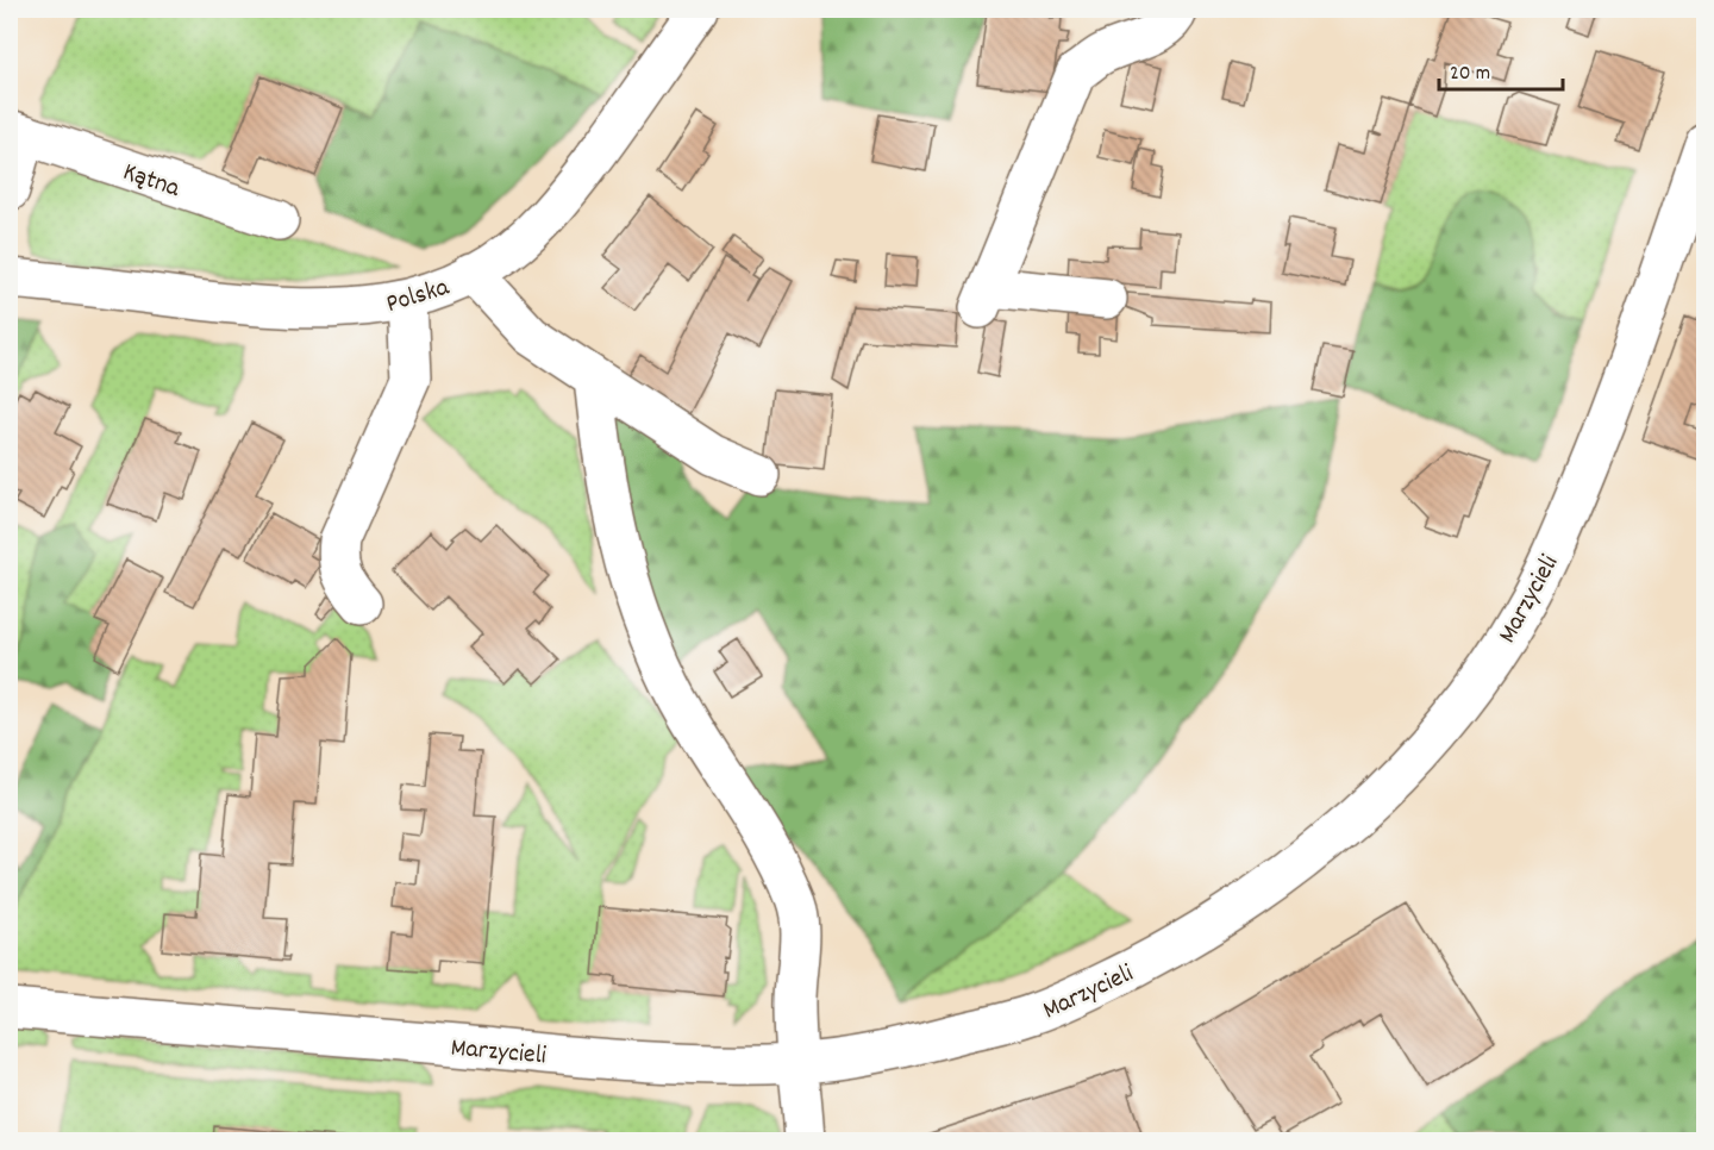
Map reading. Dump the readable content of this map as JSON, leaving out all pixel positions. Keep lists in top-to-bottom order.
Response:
{
  "streets": {
    "street": ["Kątna", "Polska", "Marzycieli"]
  },
  "scale_bar": "20 m"
}
